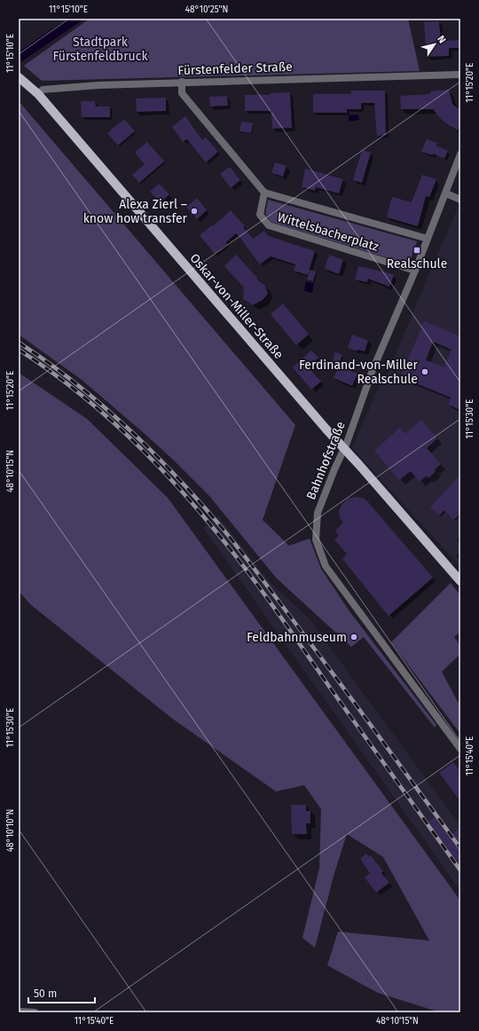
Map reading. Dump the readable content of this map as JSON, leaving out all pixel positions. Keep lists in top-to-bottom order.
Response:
{
  "streets": {
    "main road": ["Oskar-von-Miller-Straße"],
    "street": ["Fürstenfelder Straße", "Wittelsbacherplatz", "Bahnhofstraße"]
  },
  "crossings": [
    ["Fürstenfelder Straße", "Oskar-von-Miller-Straße"],
    ["Wittelsbacherplatz", "Bahnhofstraße"],
    ["Oskar-von-Miller-Straße", "Bahnhofstraße"]
  ],
  "parks": ["Stadtpark Fürstenfeldbruck"],
  "places": {
    "other": ["Alexa Zierl – know how transfer", "Ferdinand-von-Miller Realschule", "Feldbahnmuseum"],
    "transit": ["Realschule"]
  },
  "scale_bar": "50 m",
  "north": "top right",
  "coordinates": [
    "11°15'10\"E",
    "48°10'25\"N",
    "11°15'20\"E",
    "11°15'30\"E",
    "48°10'15\"N",
    "11°15'40\"E",
    "48°10'10\"N"
  ]
}
